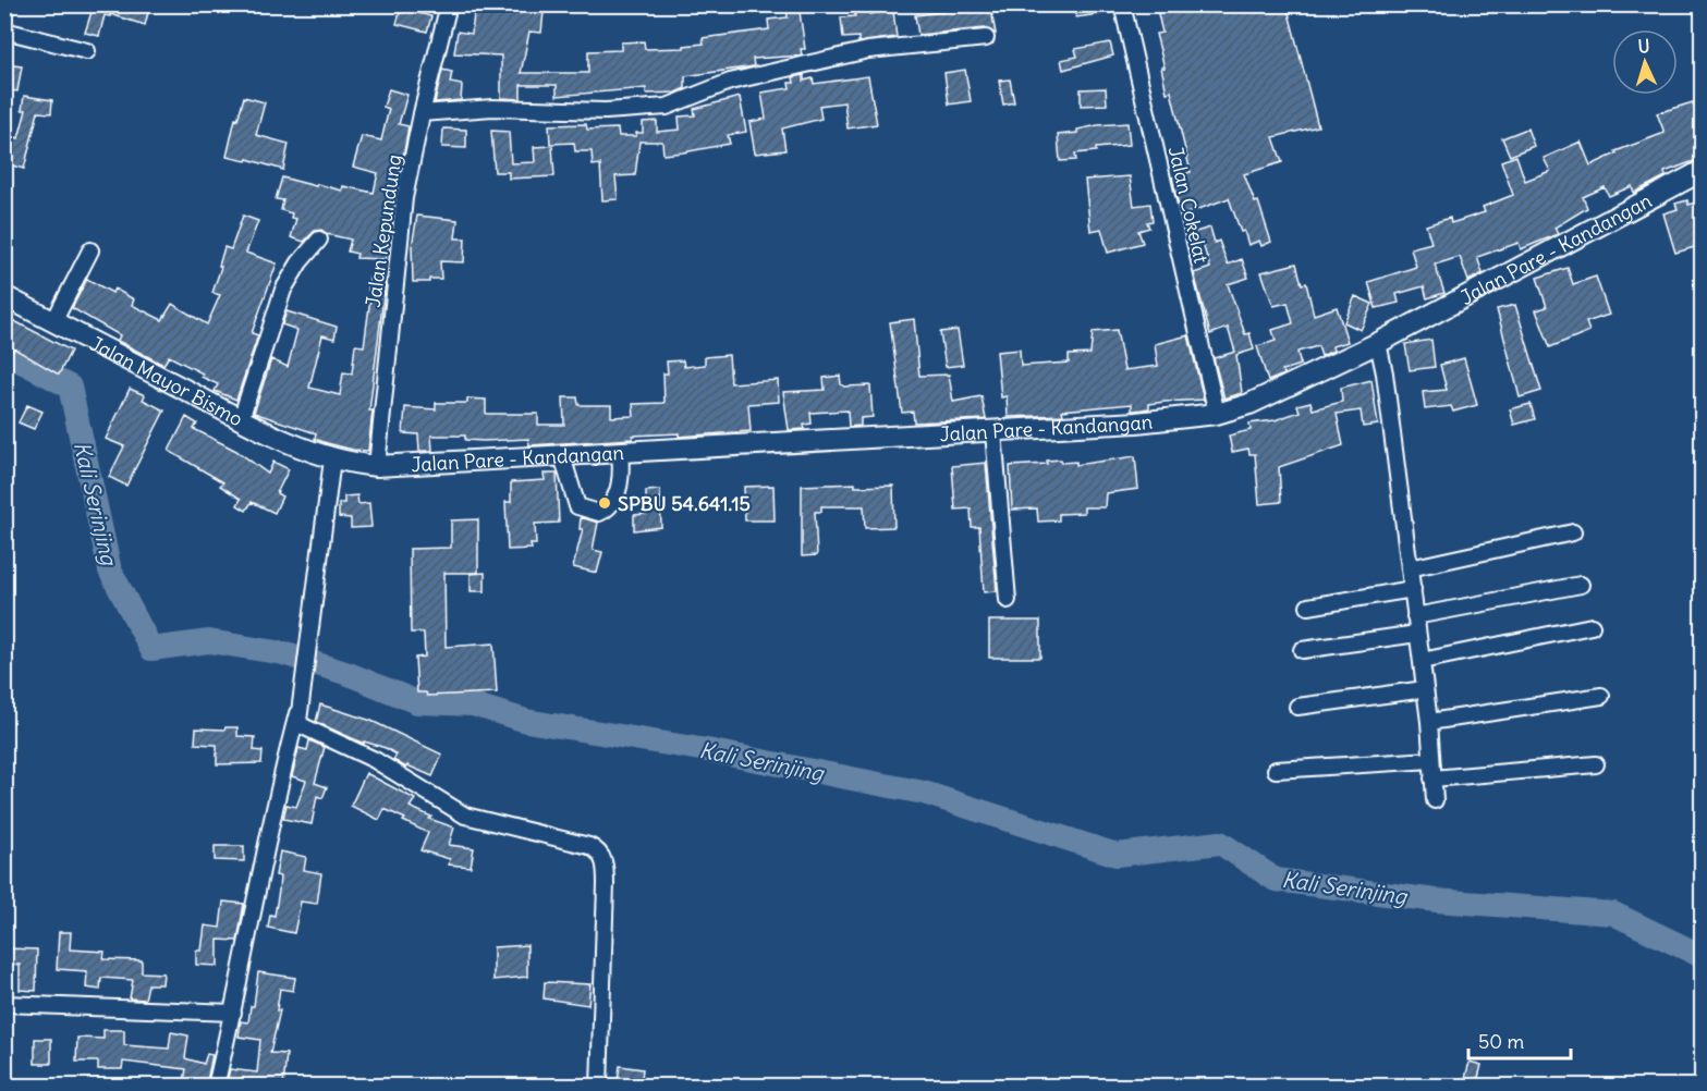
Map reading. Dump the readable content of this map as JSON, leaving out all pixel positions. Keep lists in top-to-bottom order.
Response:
{
  "streets": {
    "main road": ["Jalan Pare - Kandangan", "Jalan Mayor Bismo"],
    "street": ["Jalan Cokelat", "Jalan Kepundung"]
  },
  "crossings": [
    ["Jalan Cokelat", "Jalan Pare - Kandangan"],
    ["Jalan Kepundung", "Jalan Pare - Kandangan"],
    ["Jalan Pare - Kandangan", "Jalan Mayor Bismo"]
  ],
  "water": ["Kali Serinjing"],
  "places": ["SPBU 54.641.15"],
  "scale_bar": "50 m",
  "north": "top"
}
